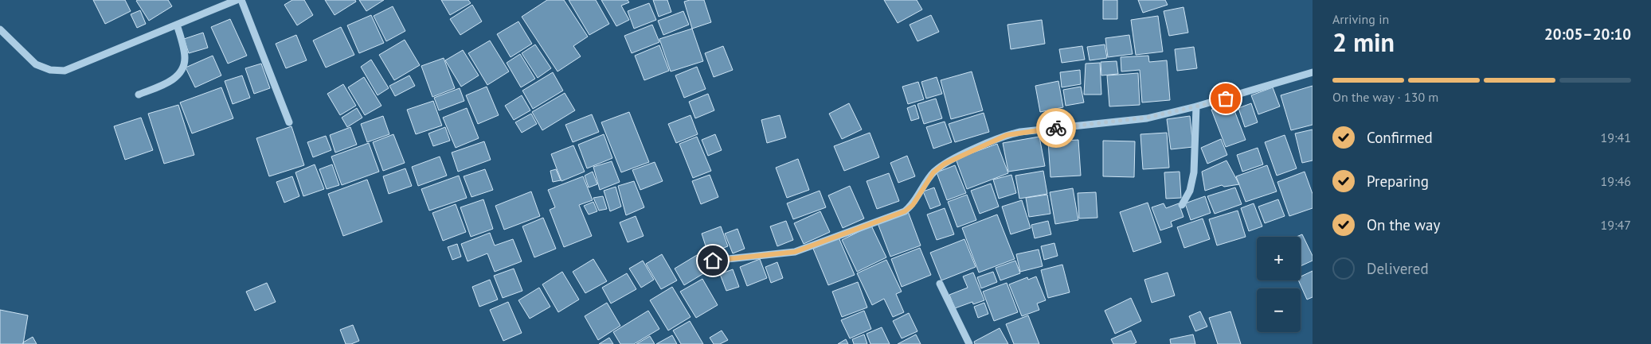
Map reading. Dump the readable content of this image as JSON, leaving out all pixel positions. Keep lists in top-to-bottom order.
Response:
{
  "page": {
    "heading": ["2 min", "Arriving in", "20:05–20:10"],
    "bar": "On the way · 130 m",
    "list": [
      ["Confirmed", "19:41"],
      ["Preparing", "19:46"],
      ["On the way", "19:47"],
      "Delivered"
    ],
    "map_buttons": ["+", "−"]
  }
}
